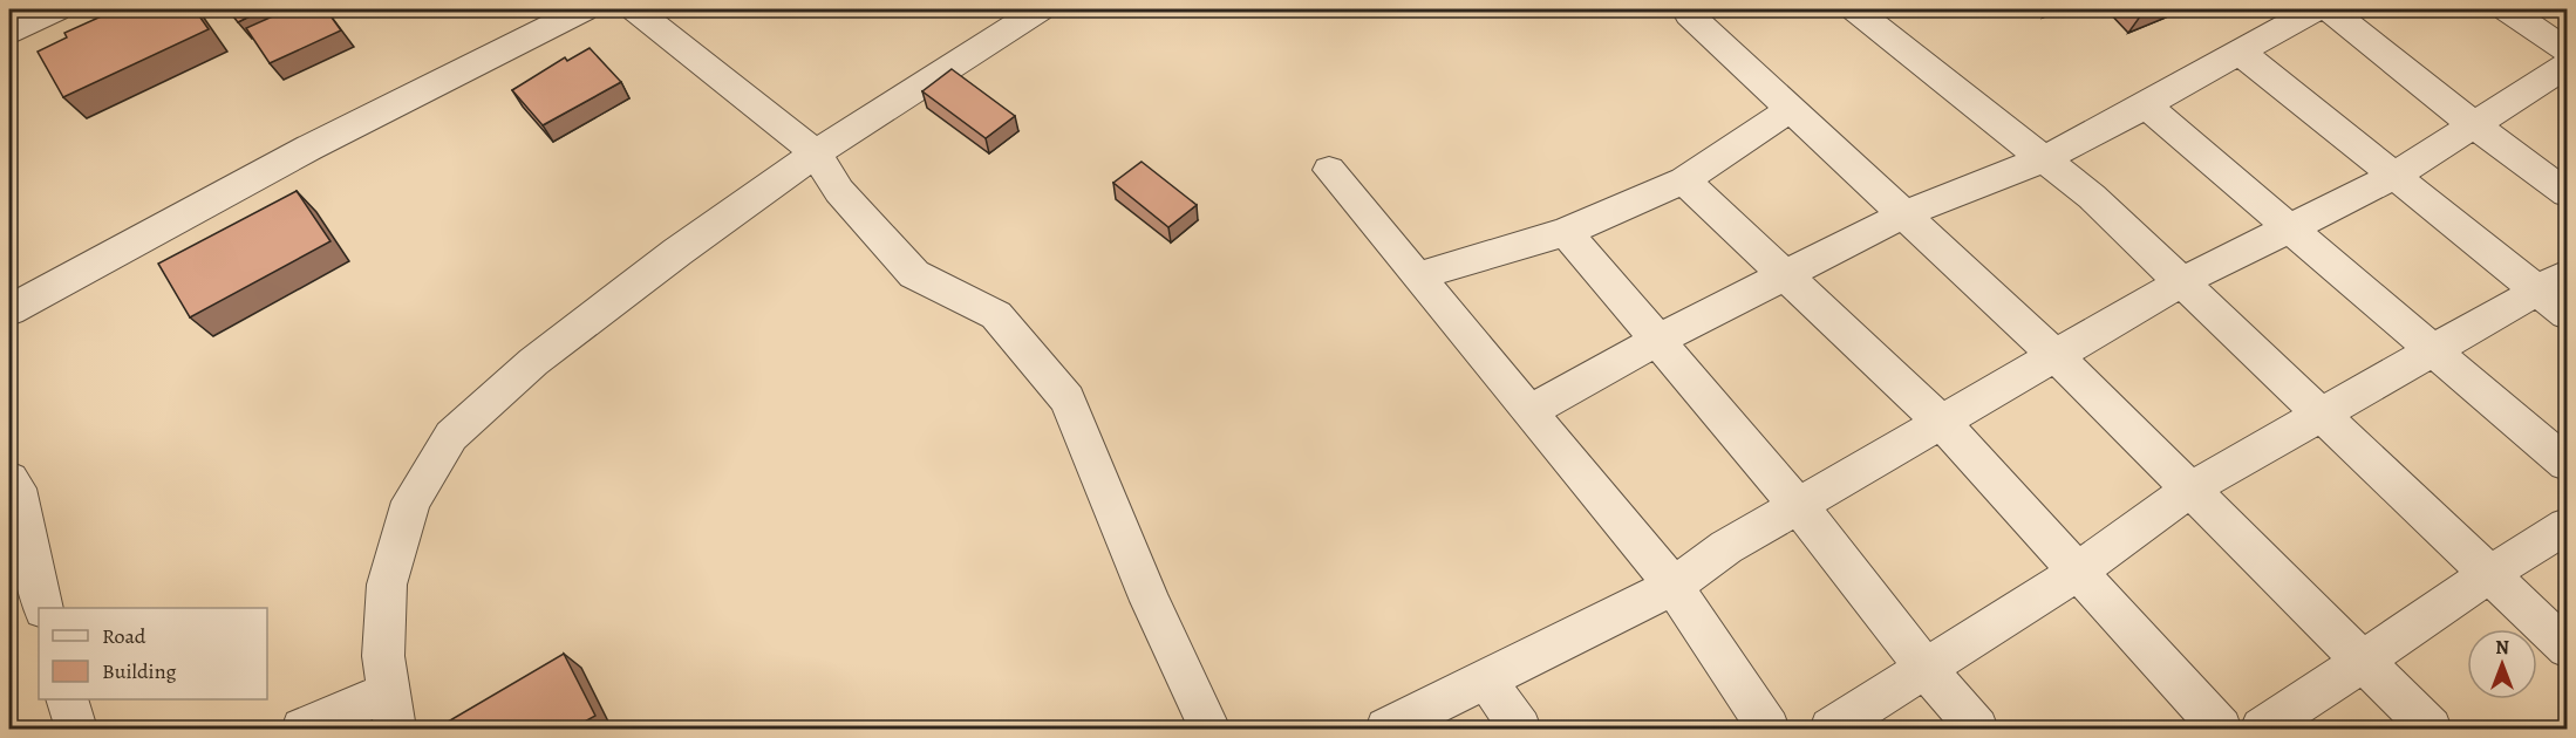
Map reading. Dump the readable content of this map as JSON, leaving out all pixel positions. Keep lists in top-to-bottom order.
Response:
{
  "legend": ["Road", "Building"],
  "north": "top"
}
